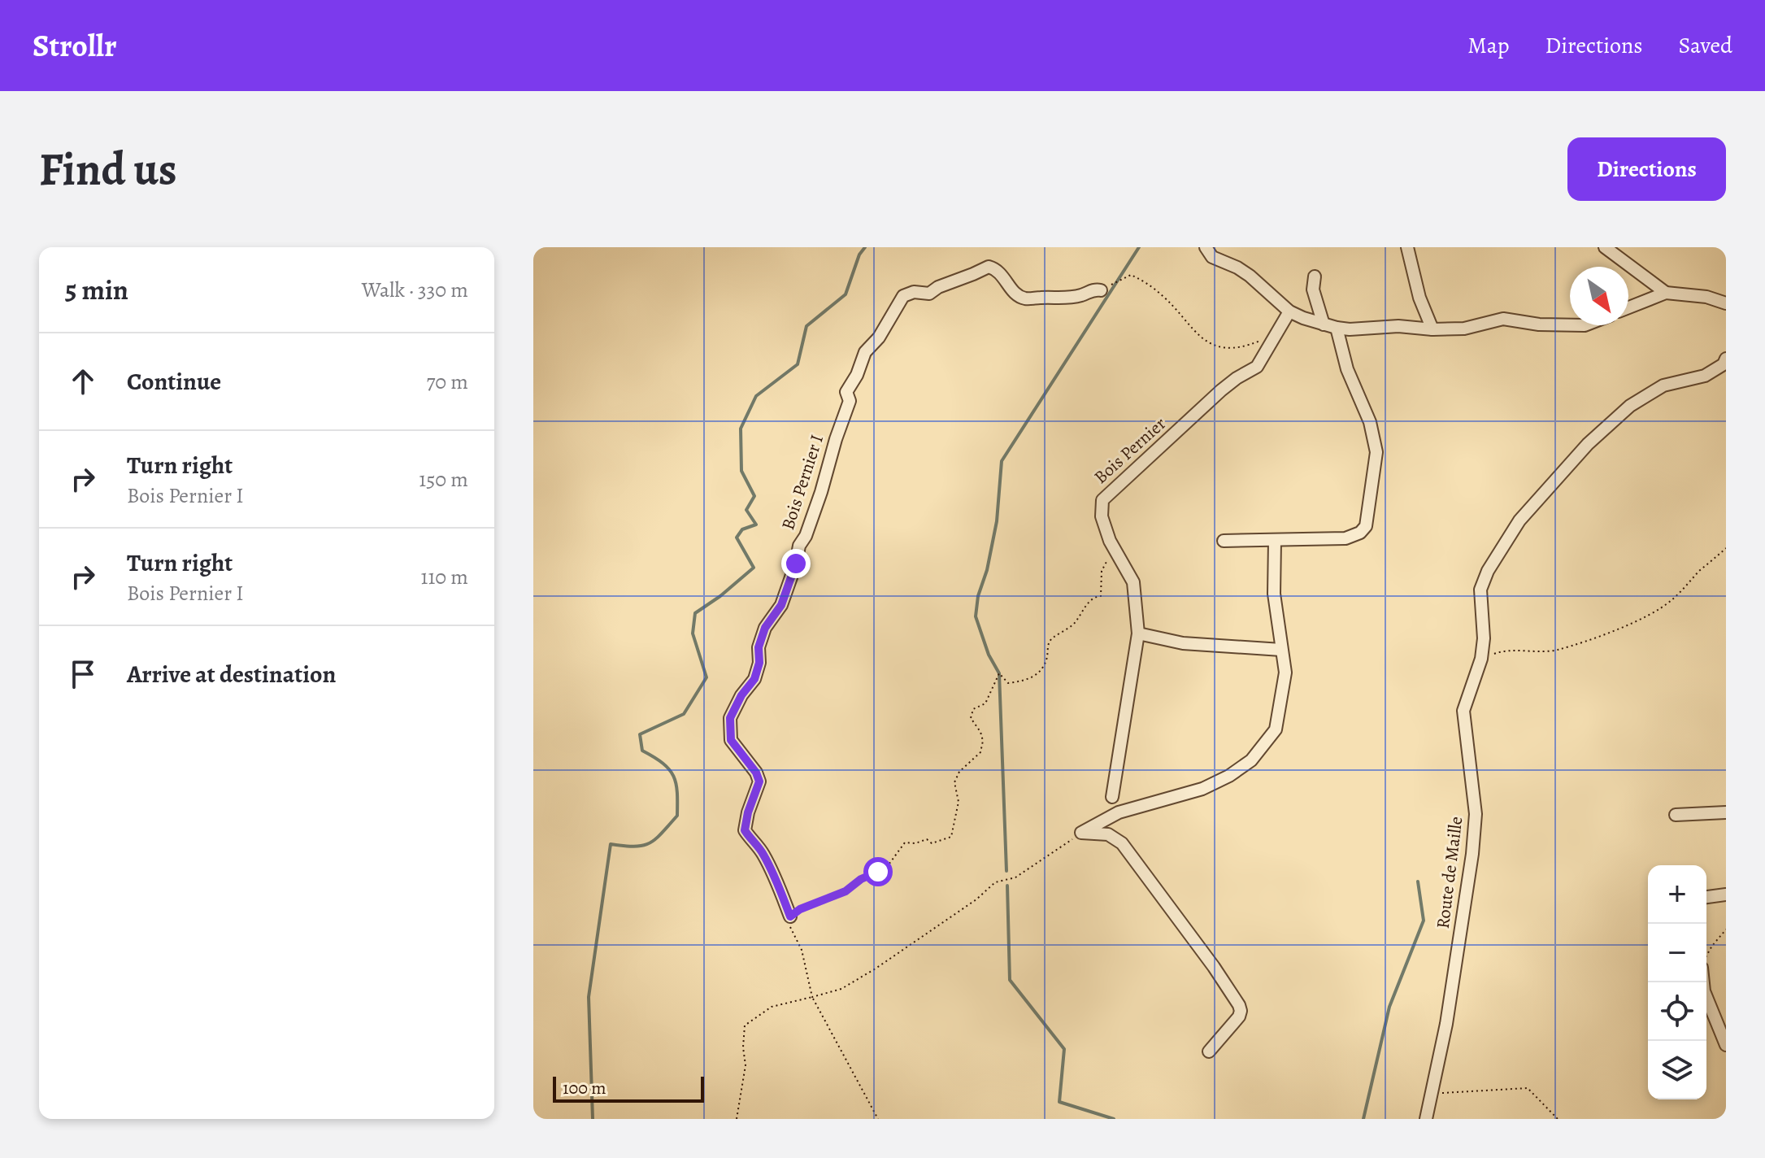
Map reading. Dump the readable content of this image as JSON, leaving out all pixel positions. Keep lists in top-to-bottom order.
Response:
{
  "streets": {
    "street": ["Bois Pernier", "Bois Pernier I", "Route de Maille"]
  },
  "scale_bar": "100 m",
  "north": "bottom right",
  "page": {
    "header": "Strollr",
    "nav": ["Map", "Directions", "Saved"],
    "buttons": "Directions",
    "title": "Find us",
    "heading": ["5 min", "Walk · 330 m"],
    "list": [
      ["Continue", "70 m"],
      ["Turn right", "Bois Pernier I", "150 m"],
      ["Turn right", "Bois Pernier I", "110 m"],
      "Arrive at destination"
    ],
    "map_buttons": ["+", "−"],
    "scale": "100 m"
  }
}
